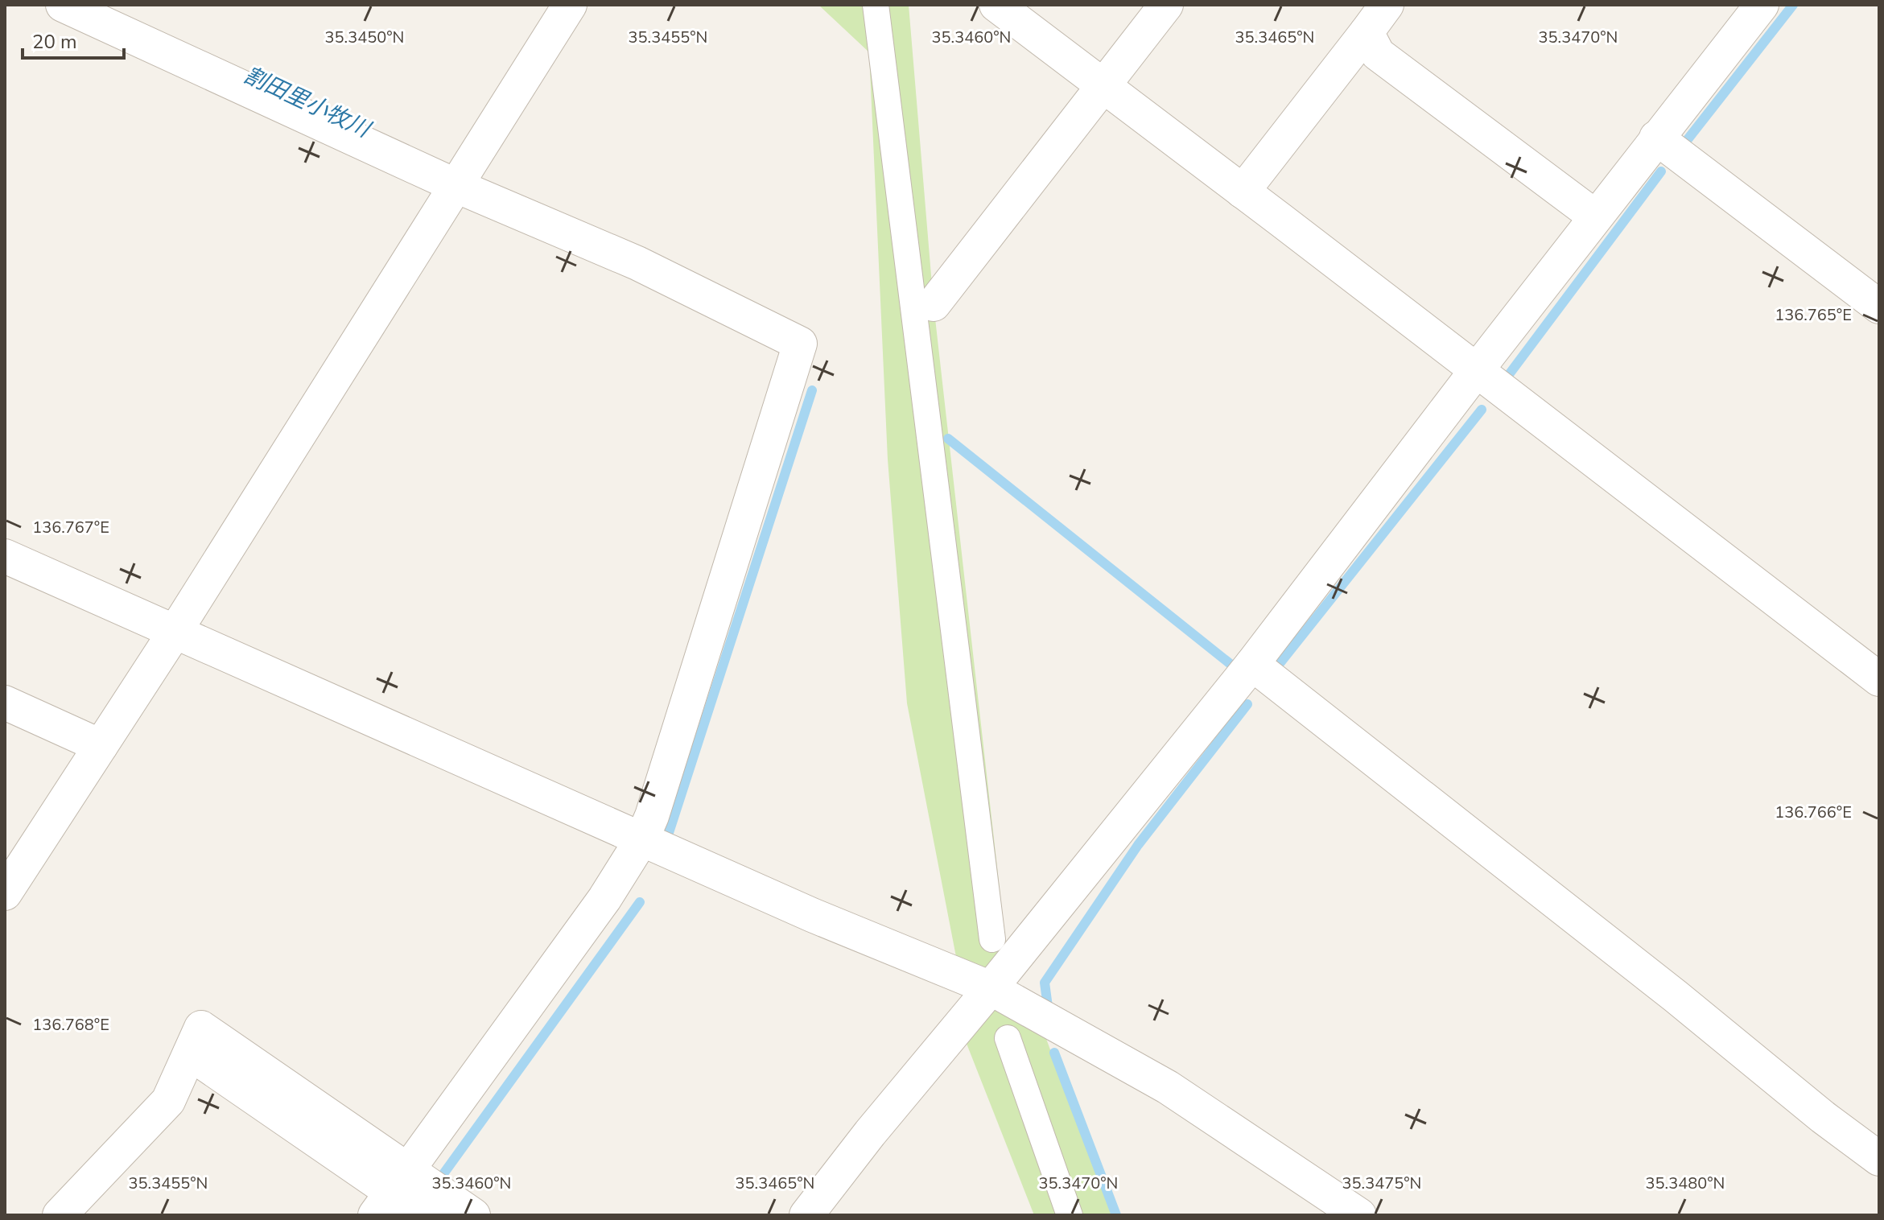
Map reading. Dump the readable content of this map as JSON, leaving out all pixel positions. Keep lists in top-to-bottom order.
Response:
{
  "water": ["割田里小牧川"],
  "scale_bar": "20 m",
  "coordinates": [
    "35.3450°N",
    "35.3455°N",
    "35.3460°N",
    "35.3465°N",
    "35.3470°N",
    "136.765°E",
    "136.767°E",
    "136.766°E",
    "136.768°E",
    "35.3475°N",
    "35.3480°N"
  ]
}
